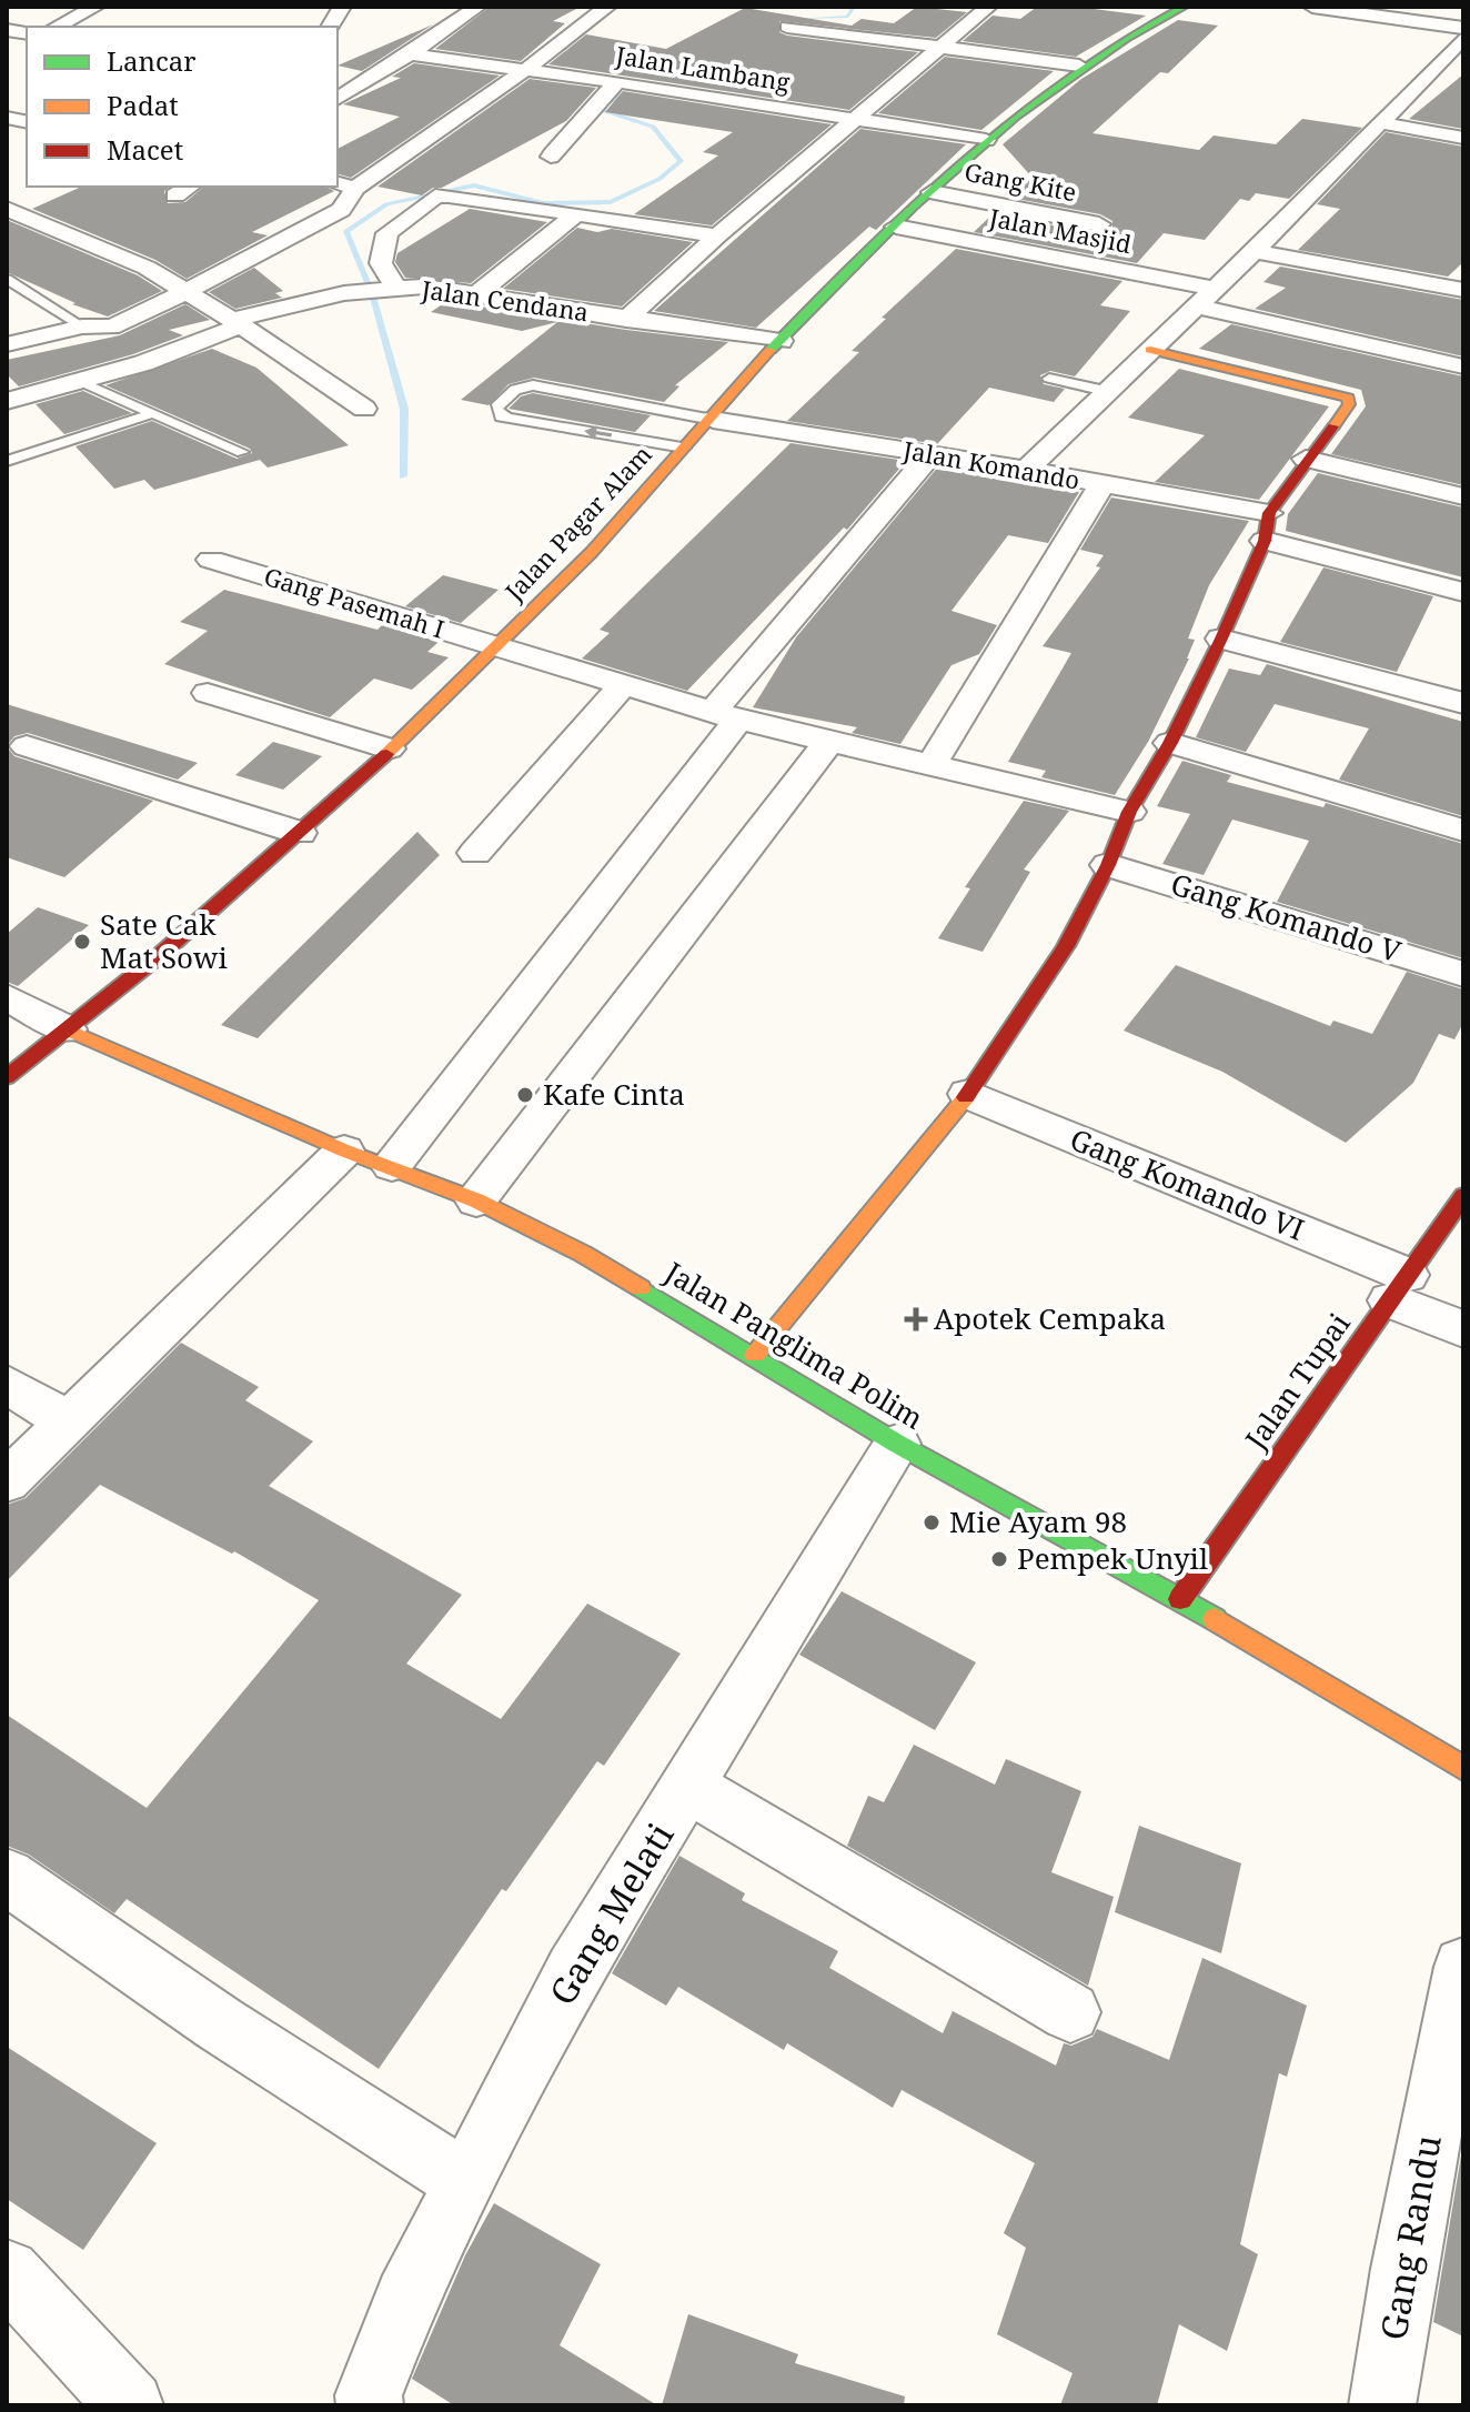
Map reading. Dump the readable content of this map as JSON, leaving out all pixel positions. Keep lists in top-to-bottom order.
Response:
{
  "streets": {
    "street": [
      "Jalan Lambang",
      "Gang Kite",
      "Jalan Masjid",
      "Jalan Cendana",
      "Jalan Komando",
      "Jalan Pagar Alam",
      "Gang Pasemah I",
      "Gang Komando V",
      "Gang Komando VI",
      "Jalan Panglima Polim",
      "Jalan Tupai",
      "Gang Melati",
      "Gang Randu"
    ]
  },
  "crossings": [
    ["Jalan Lambang", "Jalan Pagar Alam"],
    ["Gang Kite", "Jalan Pagar Alam"],
    ["Jalan Masjid", "Jalan Pagar Alam"],
    ["Jalan Cendana", "Jalan Pagar Alam"],
    ["Jalan Komando", "Jalan Pagar Alam"],
    ["Jalan Pagar Alam", "Gang Pasemah I"],
    ["Jalan Pagar Alam", "Jalan Panglima Polim"],
    ["Gang Komando VI", "Jalan Tupai"],
    ["Jalan Panglima Polim", "Jalan Tupai"],
    ["Jalan Panglima Polim", "Gang Melati"]
  ],
  "places": {
    "other": [
      "Sate Cak Mat Sowi",
      "Kafe Cinta",
      "Mie Ayam 98",
      "Pempek Unyil"
    ],
    "health": ["Apotek Cempaka"]
  },
  "legend": ["Lancar", "Padat", "Macet"]
}
